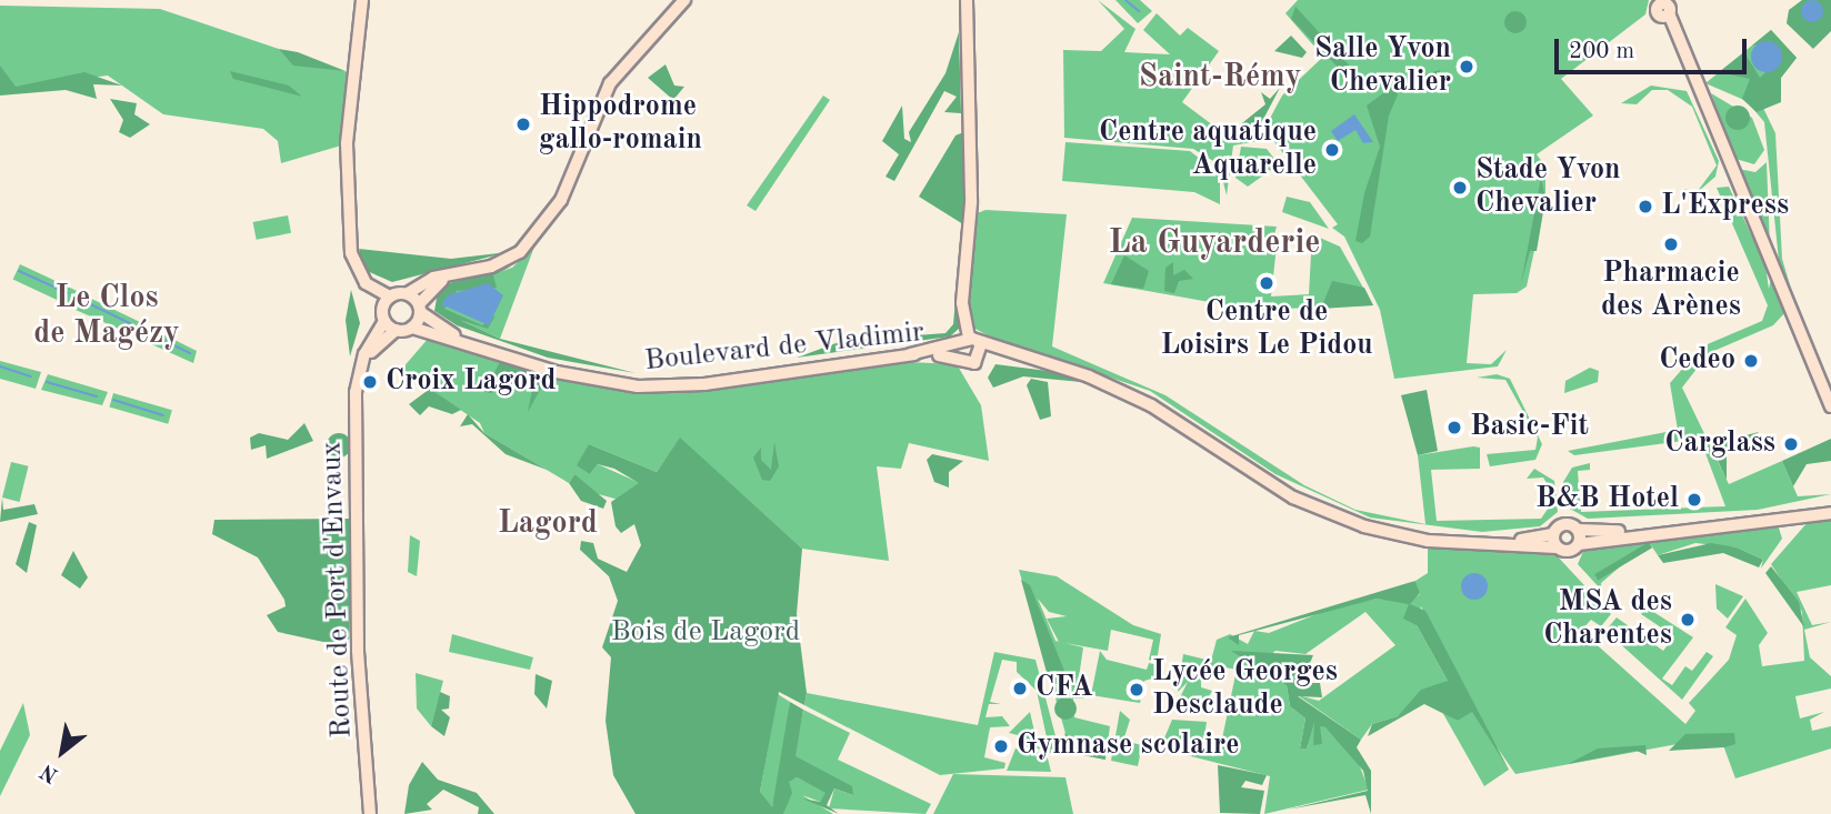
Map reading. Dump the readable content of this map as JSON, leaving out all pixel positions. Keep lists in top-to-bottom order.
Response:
{
  "streets": {
    "main road": ["Boulevard de Vladimir", "Route de Port d'Envaux"]
  },
  "districts": [
    "Saint-Rémy",
    "La Guyarderie",
    "Le Clos de Magézy",
    "Lagord"
  ],
  "parks": ["Bois de Lagord"],
  "places": [
    "Salle Yvon Chevalier",
    "Hippodrome gallo-romain",
    "Centre aquatique Aquarelle",
    "Stade Yvon Chevalier",
    "L'Express",
    "Pharmacie des Arènes",
    "Centre de Loisirs Le Pidou",
    "Cedeo",
    "Croix Lagord",
    "Basic-Fit",
    "Carglass",
    "B&B Hotel",
    "MSA des Charentes",
    "CFA",
    "Lycée Georges Desclaude",
    "Gymnase scolaire"
  ],
  "scale_bar": "200 m",
  "north": "bottom left"
}
